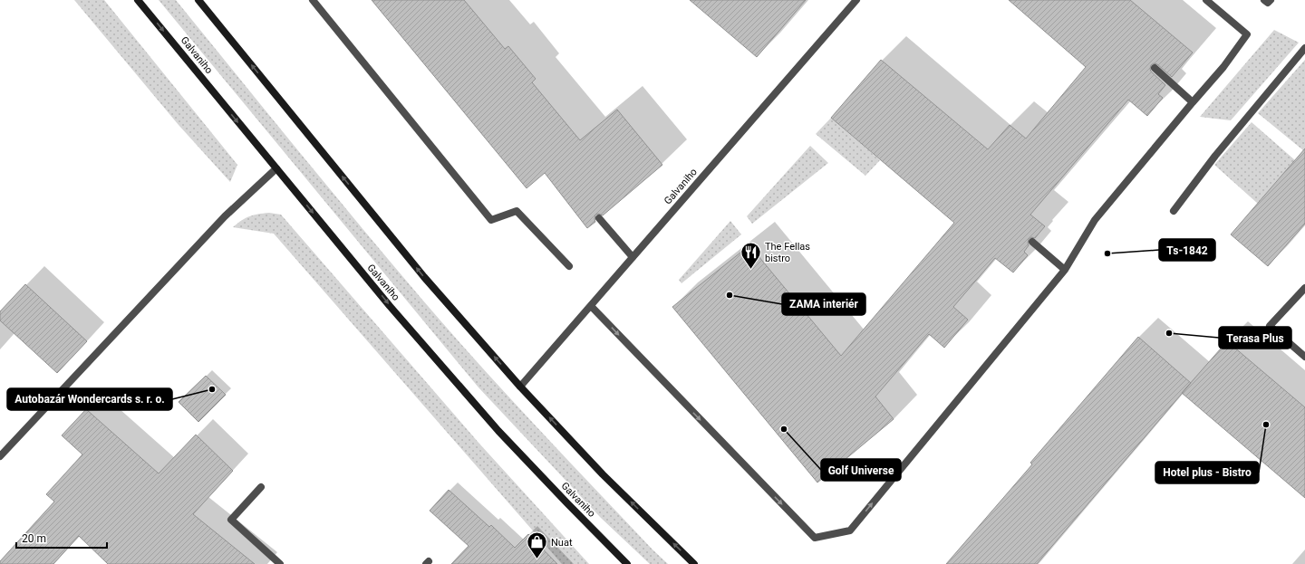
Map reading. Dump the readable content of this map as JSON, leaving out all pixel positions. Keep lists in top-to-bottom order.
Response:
{
  "streets": {
    "main road": ["Galvaniho"]
  },
  "places": {
    "other": [
      "Ts-1842",
      "ZAMA interiér",
      "Terasa Plus",
      "Autobazár Wondercards s. r. o.",
      "Hotel plus - Bistro",
      "Golf Universe"
    ],
    "restaurant": ["The Fellas bistro"],
    "shop": ["Nuat"]
  },
  "scale_bar": "20 m"
}
